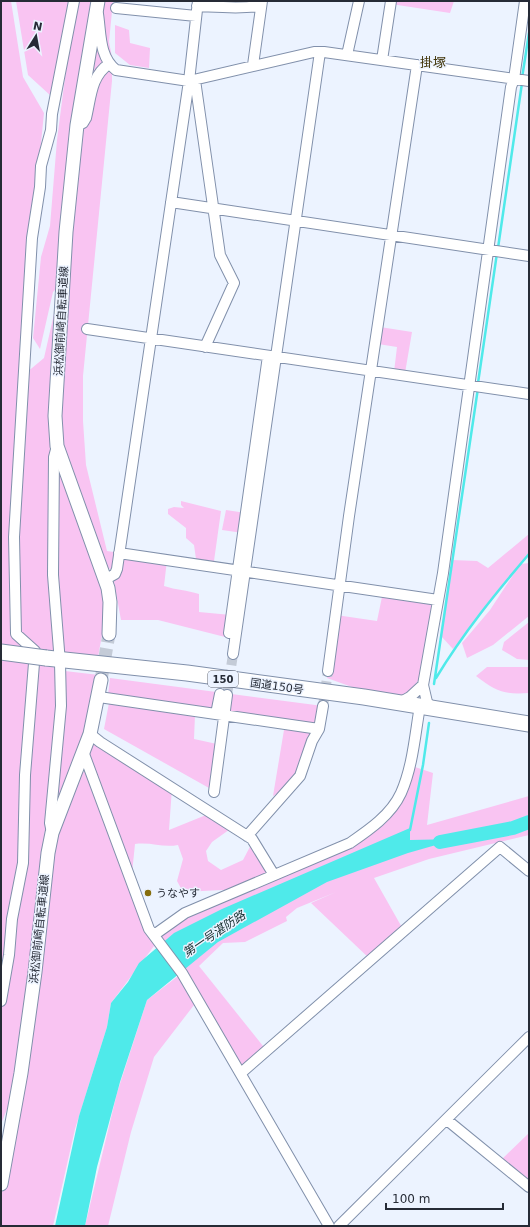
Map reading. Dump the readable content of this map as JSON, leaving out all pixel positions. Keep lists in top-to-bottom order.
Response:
{
  "streets": {
    "highway": ["150", "国道150号"],
    "main road": ["浜松御前崎自転車道線"]
  },
  "districts": ["掛塚"],
  "water": ["第一号湛防路"],
  "places": ["うなやす"],
  "scale_bar": "100 m",
  "north": "top"
}
